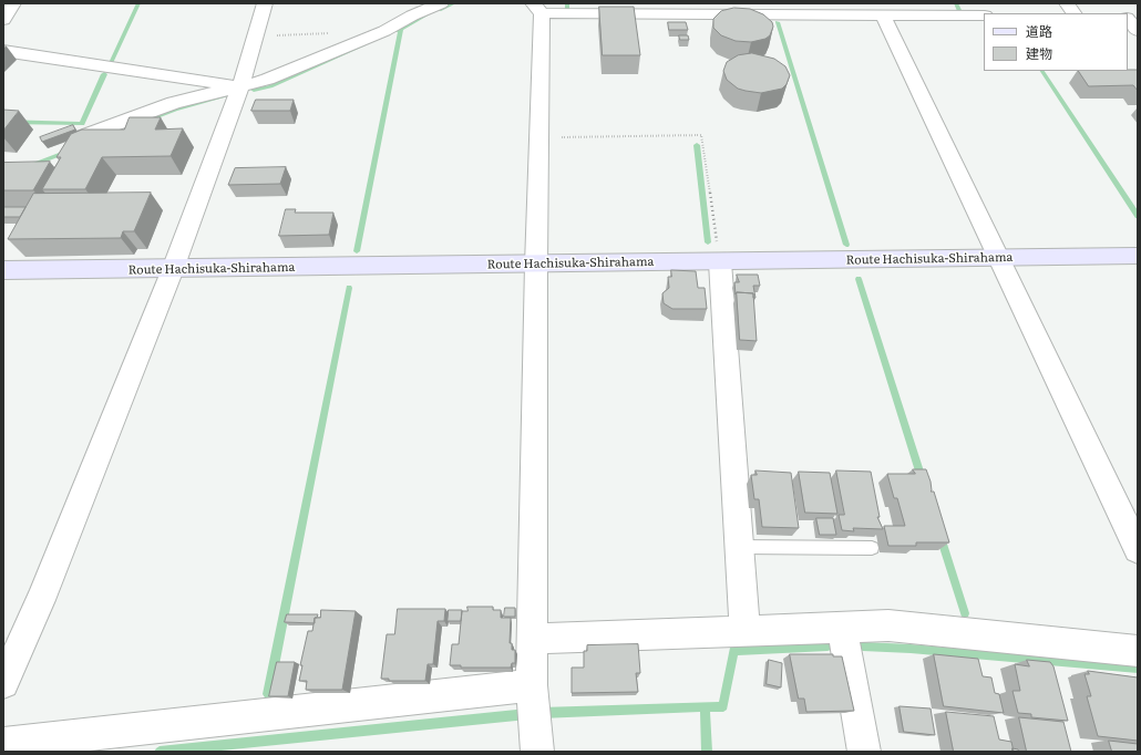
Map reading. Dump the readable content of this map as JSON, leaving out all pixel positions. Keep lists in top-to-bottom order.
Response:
{
  "streets": {
    "main road": ["Route Hachisuka-Shirahama"]
  },
  "legend": ["道路", "建物"]
}
